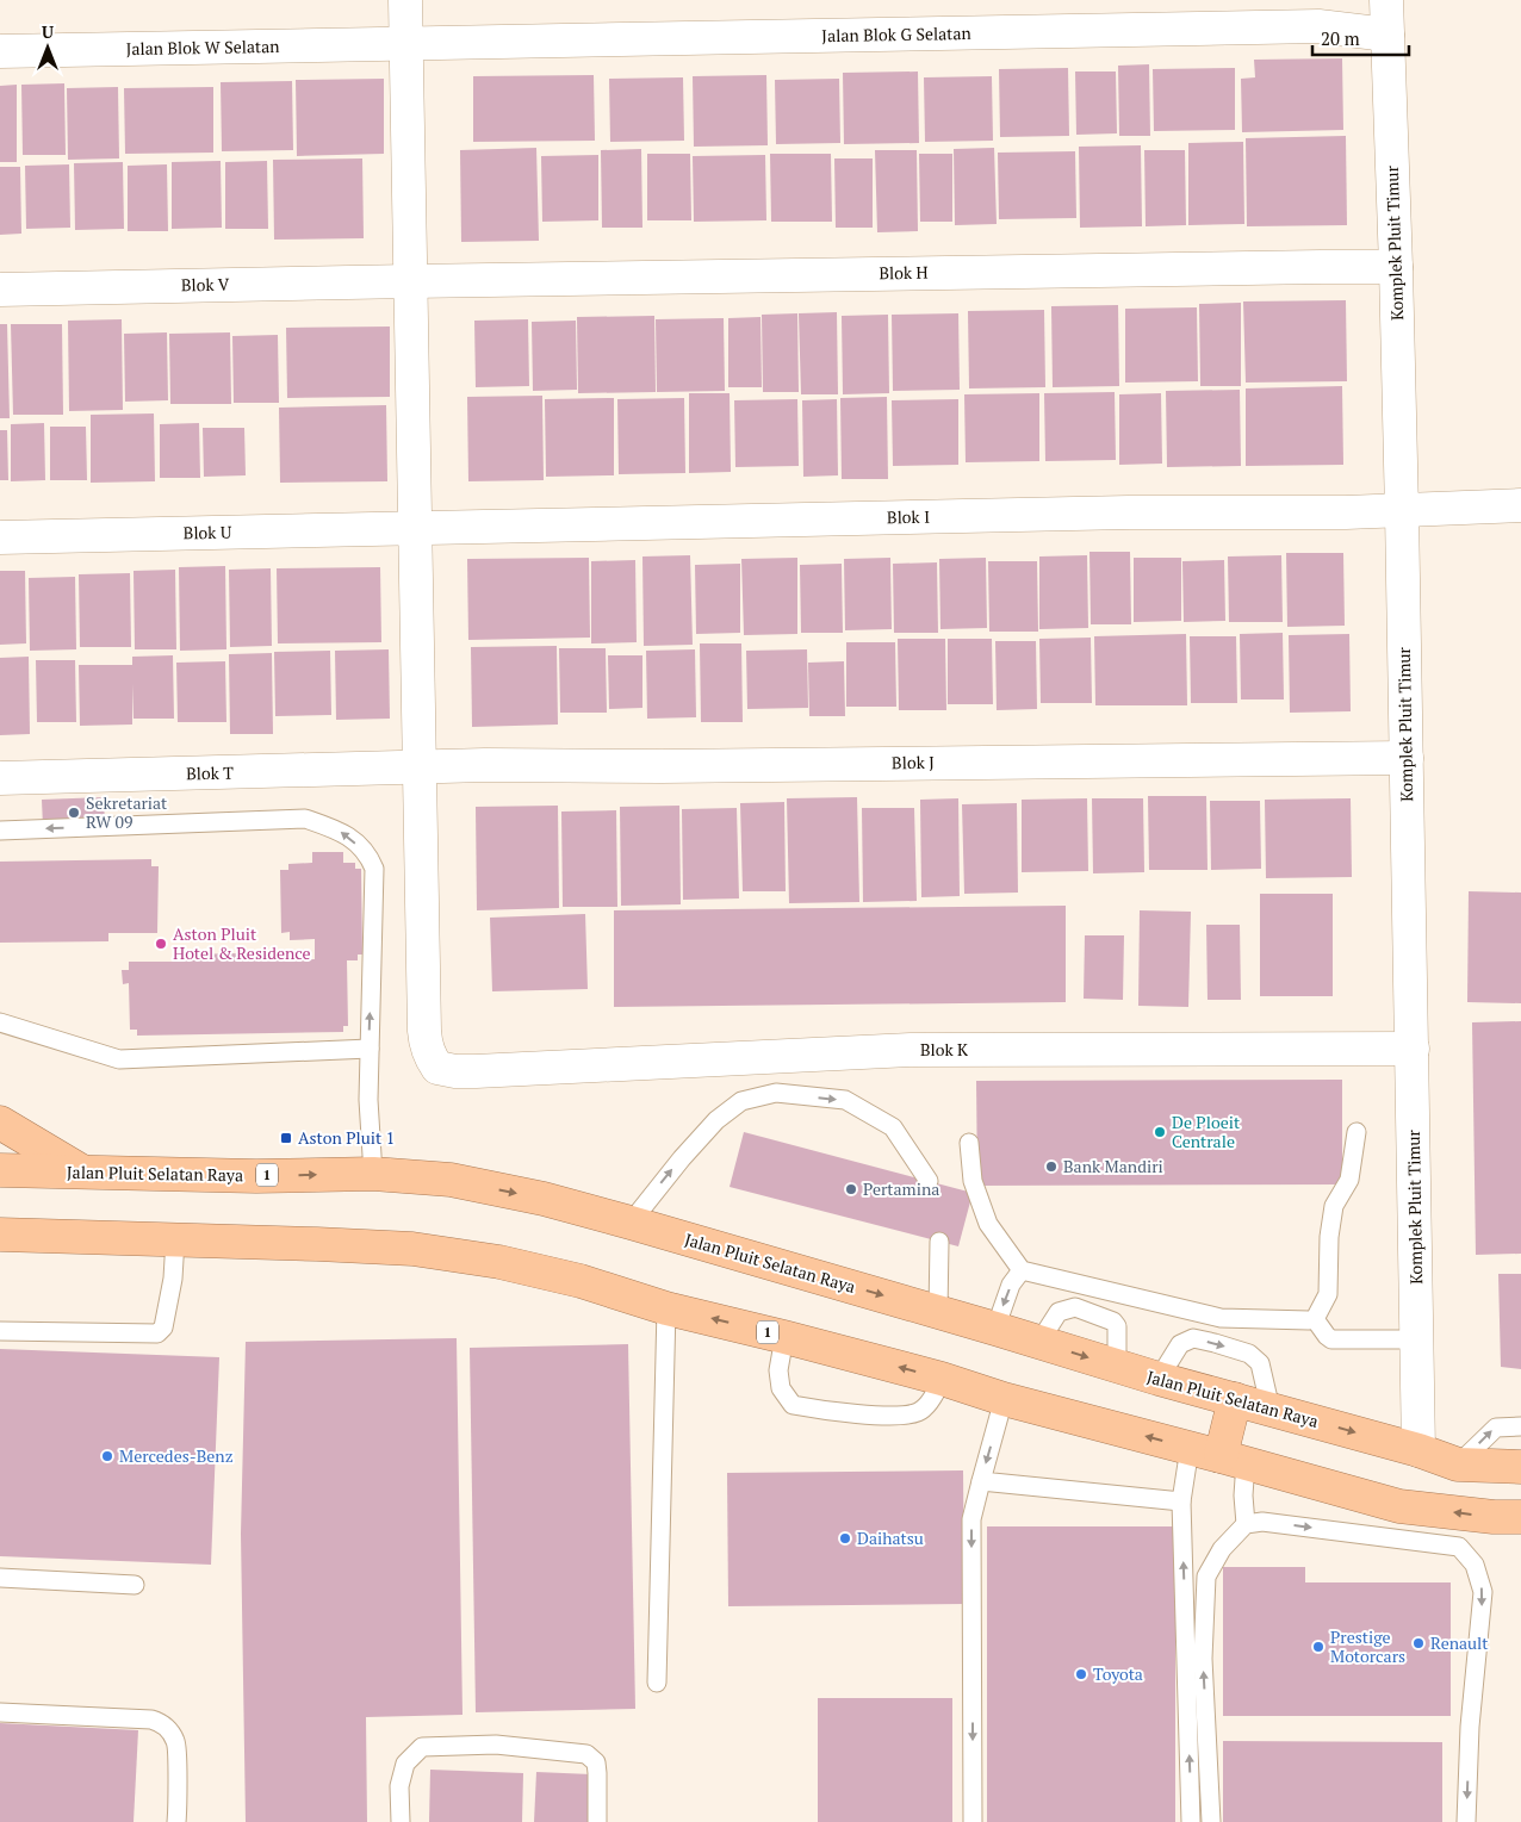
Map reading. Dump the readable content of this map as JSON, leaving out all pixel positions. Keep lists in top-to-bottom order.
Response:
{
  "streets": {
    "highway": ["Jalan Pluit Selatan Raya", "1"],
    "street": [
      "Jalan Blok G Selatan",
      "Jalan Blok W Selatan",
      "Komplek Pluit Timur",
      "Blok H",
      "Blok V",
      "Blok I",
      "Blok U",
      "Blok J",
      "Blok T",
      "Blok K"
    ]
  },
  "crossings": [
    ["Jalan Blok G Selatan", "Jalan Blok W Selatan"],
    ["Jalan Blok G Selatan", "Komplek Pluit Timur"],
    ["Komplek Pluit Timur", "Blok H"],
    ["Komplek Pluit Timur", "Blok I"],
    ["Komplek Pluit Timur", "Blok J"],
    ["Komplek Pluit Timur", "Blok K"],
    ["Komplek Pluit Timur", "Jalan Pluit Selatan Raya"],
    ["Blok H", "Blok V"],
    ["Blok I", "Blok U"],
    ["Blok J", "Blok T"],
    ["Blok J", "Blok K"],
    ["Blok T", "Blok K"]
  ],
  "places": {
    "other": [
      "Sekretariat RW 09",
      "Aston Pluit Hotel & Residence",
      "De Ploeit Centrale",
      "Bank Mandiri",
      "Pertamina",
      "Mercedes-Benz",
      "Daihatsu",
      "Renault",
      "Prestige Motorcars",
      "Toyota"
    ],
    "transit": ["Aston Pluit 1"]
  },
  "scale_bar": "20 m",
  "north": "top"
}
